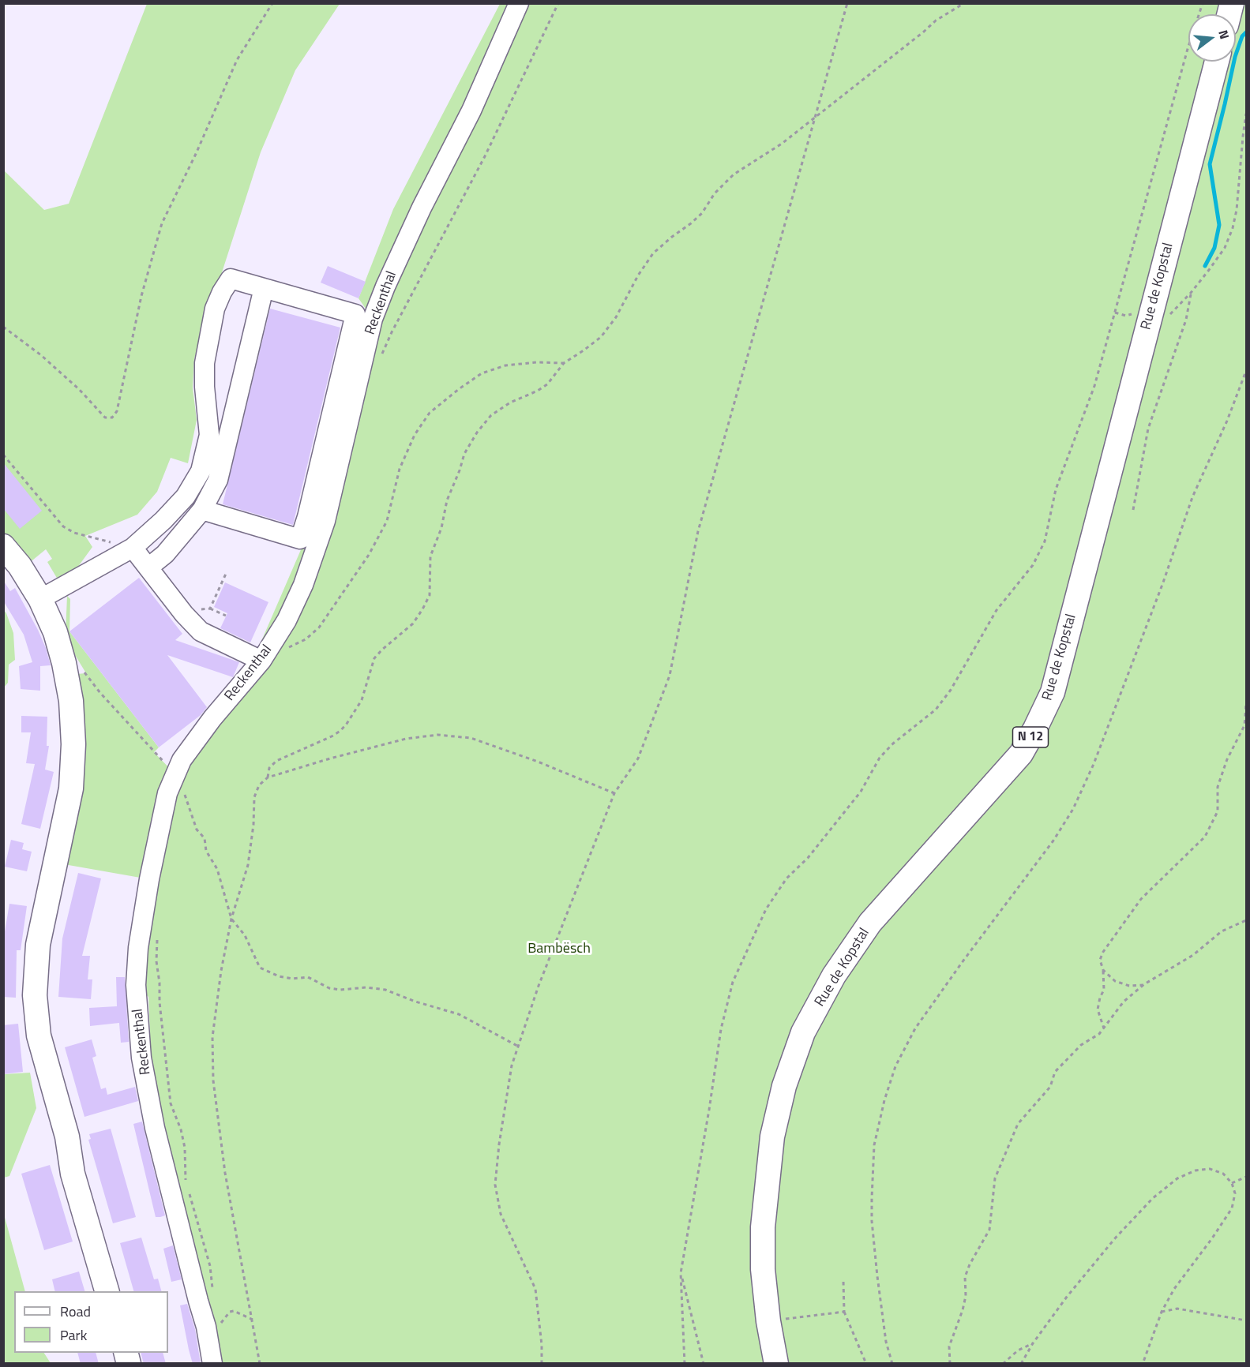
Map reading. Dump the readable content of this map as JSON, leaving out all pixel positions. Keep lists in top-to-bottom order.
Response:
{
  "streets": {
    "main road": ["Rue de Kopstal", "N 12"],
    "street": ["Reckenthal"]
  },
  "parks": ["Bambësch"],
  "legend": ["Road", "Park"],
  "north": "right"
}
